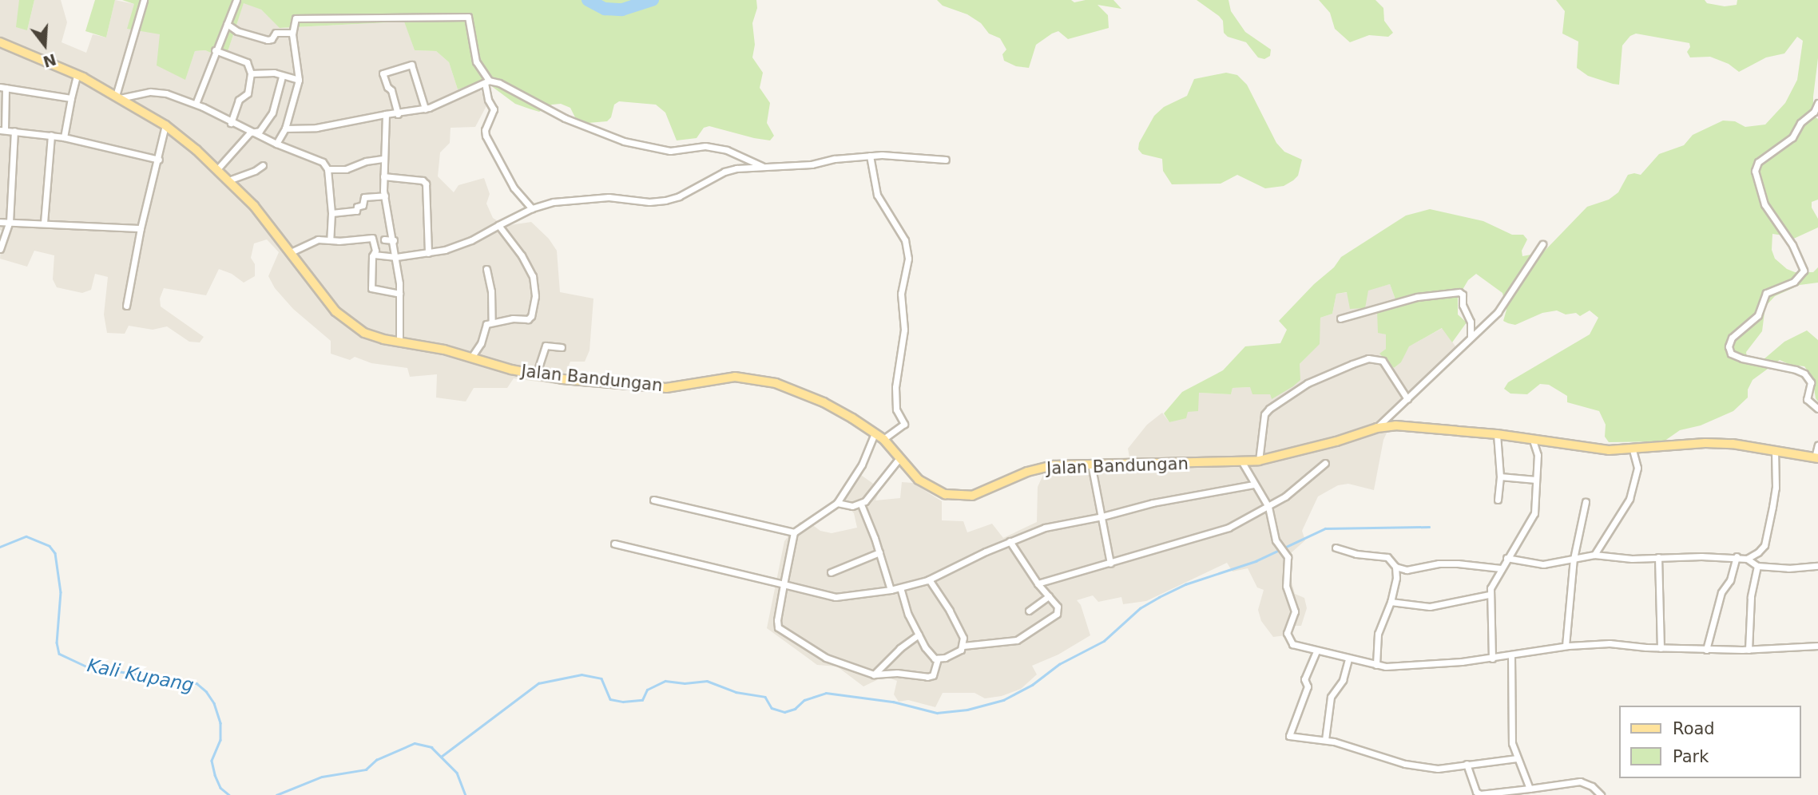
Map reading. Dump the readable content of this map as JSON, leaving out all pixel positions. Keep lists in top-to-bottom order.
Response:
{
  "streets": {
    "main road": ["Jalan Bandungan"]
  },
  "water": ["Kali Kupang"],
  "legend": ["Road", "Park"],
  "north": "bottom"
}
